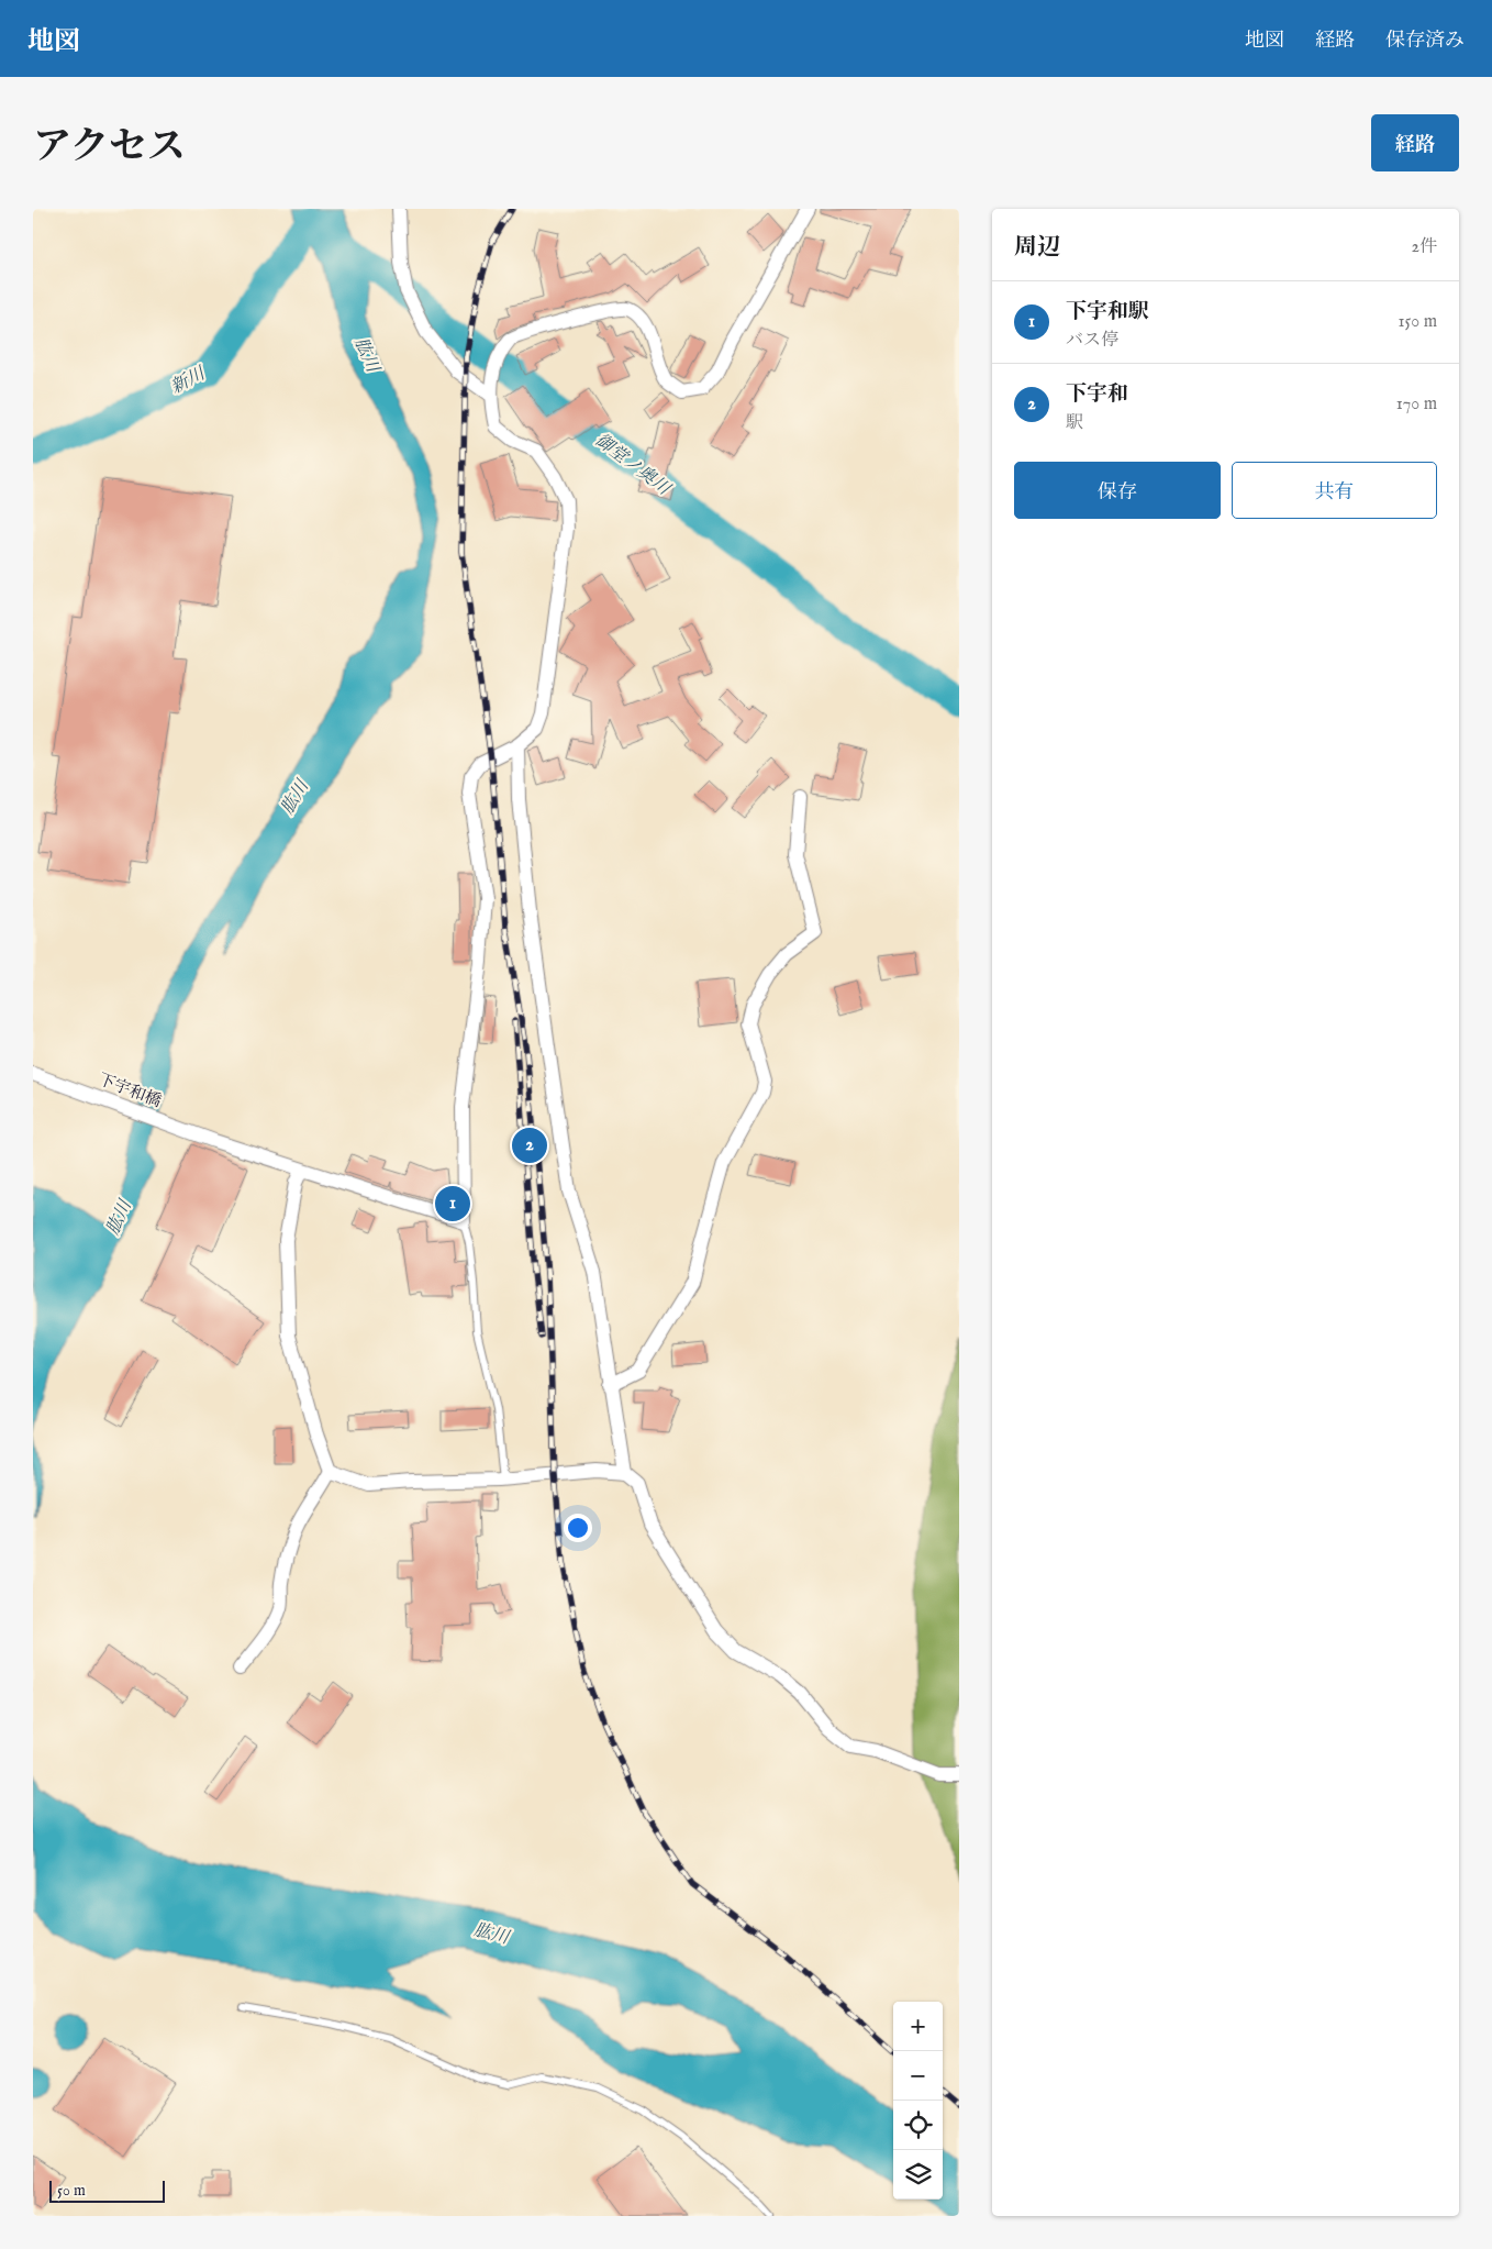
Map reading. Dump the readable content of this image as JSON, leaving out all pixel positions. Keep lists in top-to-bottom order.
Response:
{
  "streets": {
    "street": ["下宇和橋"]
  },
  "water": ["肱川", "新川", "御堂ノ奥川"],
  "scale_bar": "50 m",
  "page": {
    "header": "地図",
    "nav": ["地図", "経路", "保存済み"],
    "title": "アクセス",
    "buttons": [
      "経路",
      ["保存", "共有"]
    ],
    "heading": ["周辺", "2件"],
    "list": [
      {
        "mark": "1",
        "name": "下宇和駅",
        "note": "バス停",
        "value": "150 m"
      },
      {
        "mark": "2",
        "name": "下宇和",
        "note": "駅",
        "value": "170 m"
      }
    ],
    "pins": ["2", "1"],
    "map_buttons": ["+", "−"],
    "scale": "50 m"
  }
}
